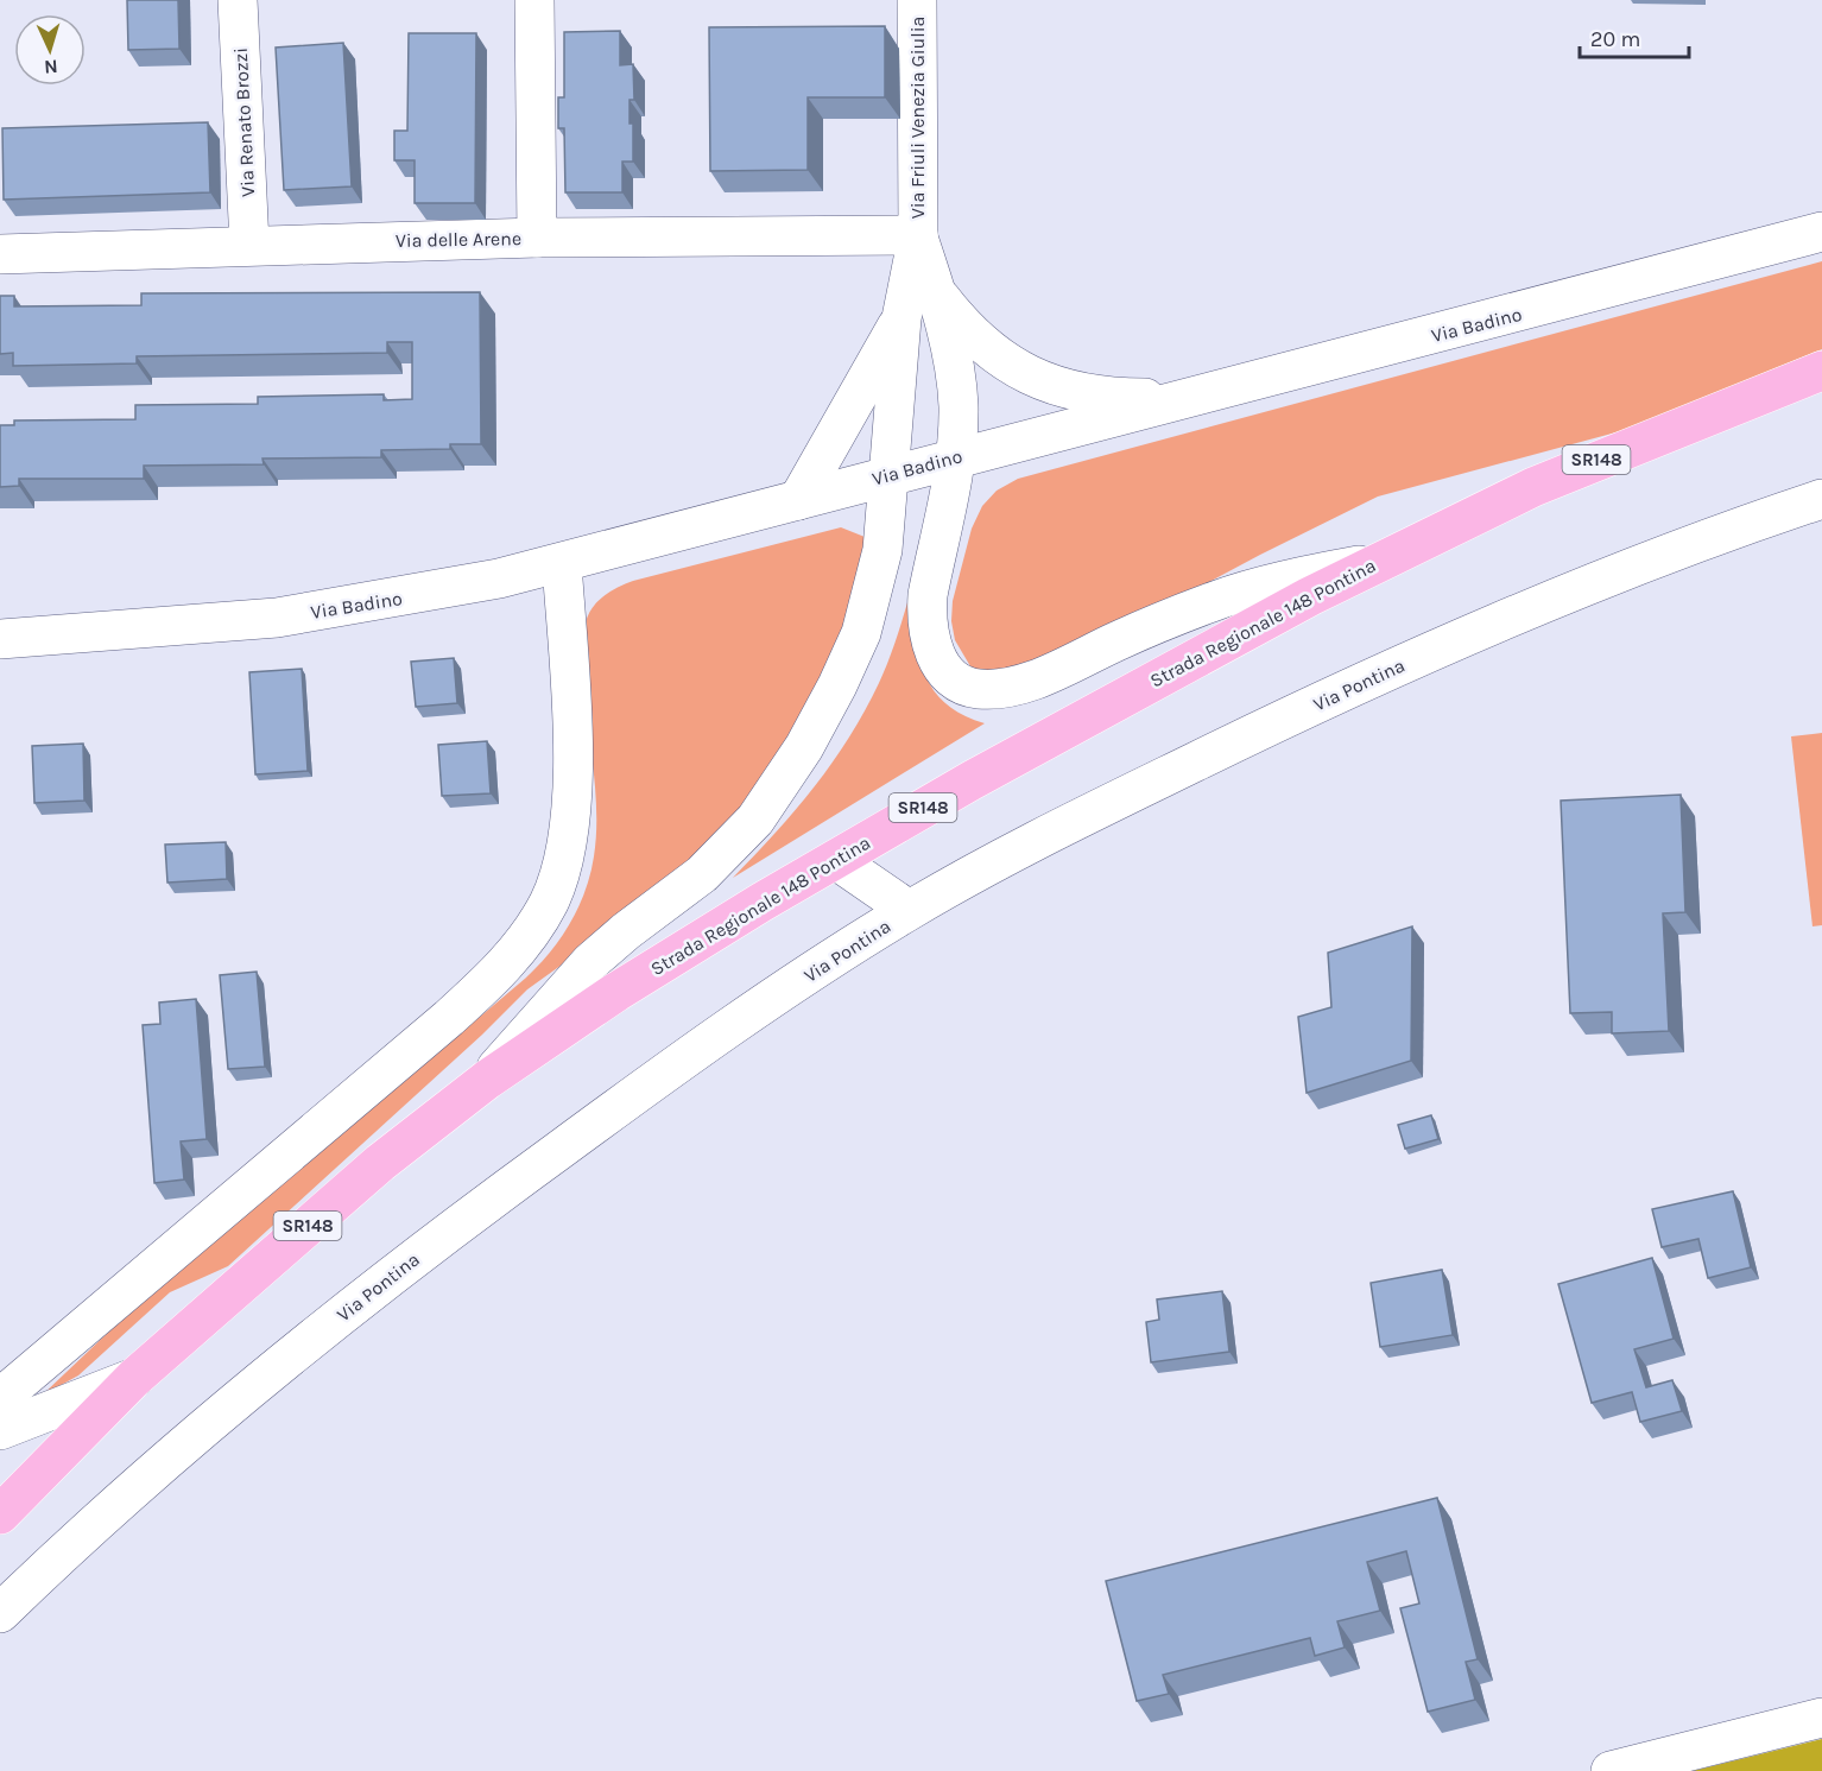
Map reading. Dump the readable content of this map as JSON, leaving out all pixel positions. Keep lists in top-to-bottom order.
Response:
{
  "streets": {
    "main road": ["SR148", "Strada Regionale 148 Pontina"],
    "street": [
      "Via Friuli Venezia Giulia",
      "Via Renato Brozzi",
      "Via delle Arene",
      "Via Badino",
      "Via Pontina"
    ]
  },
  "crossings": [
    ["Via Friuli Venezia Giulia", "Via delle Arene"],
    ["Via Renato Brozzi", "Via delle Arene"]
  ],
  "scale_bar": "20 m",
  "north": "bottom"
}
